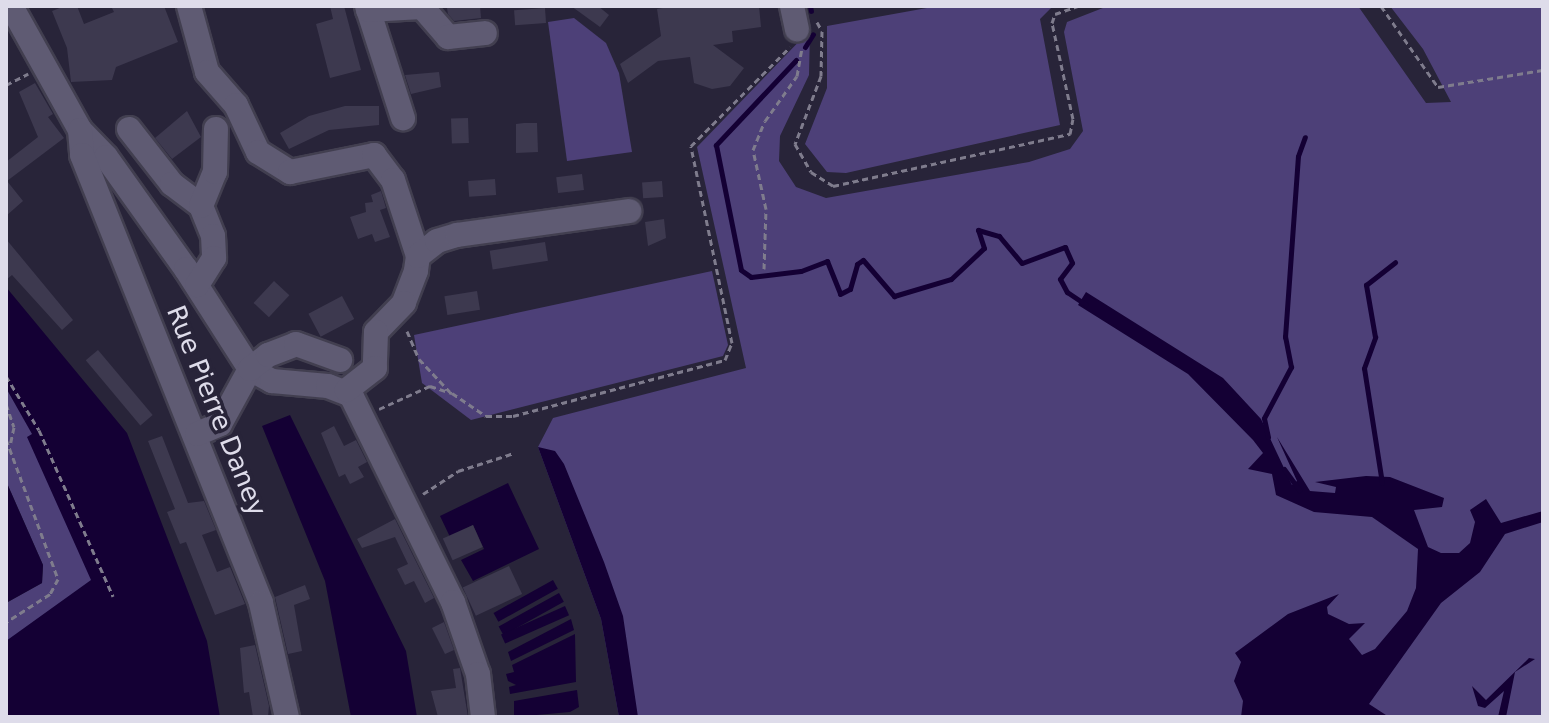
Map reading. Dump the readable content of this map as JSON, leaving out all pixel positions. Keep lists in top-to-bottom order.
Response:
{
  "streets": {
    "street": ["Rue Pierre Daney"]
  }
}
